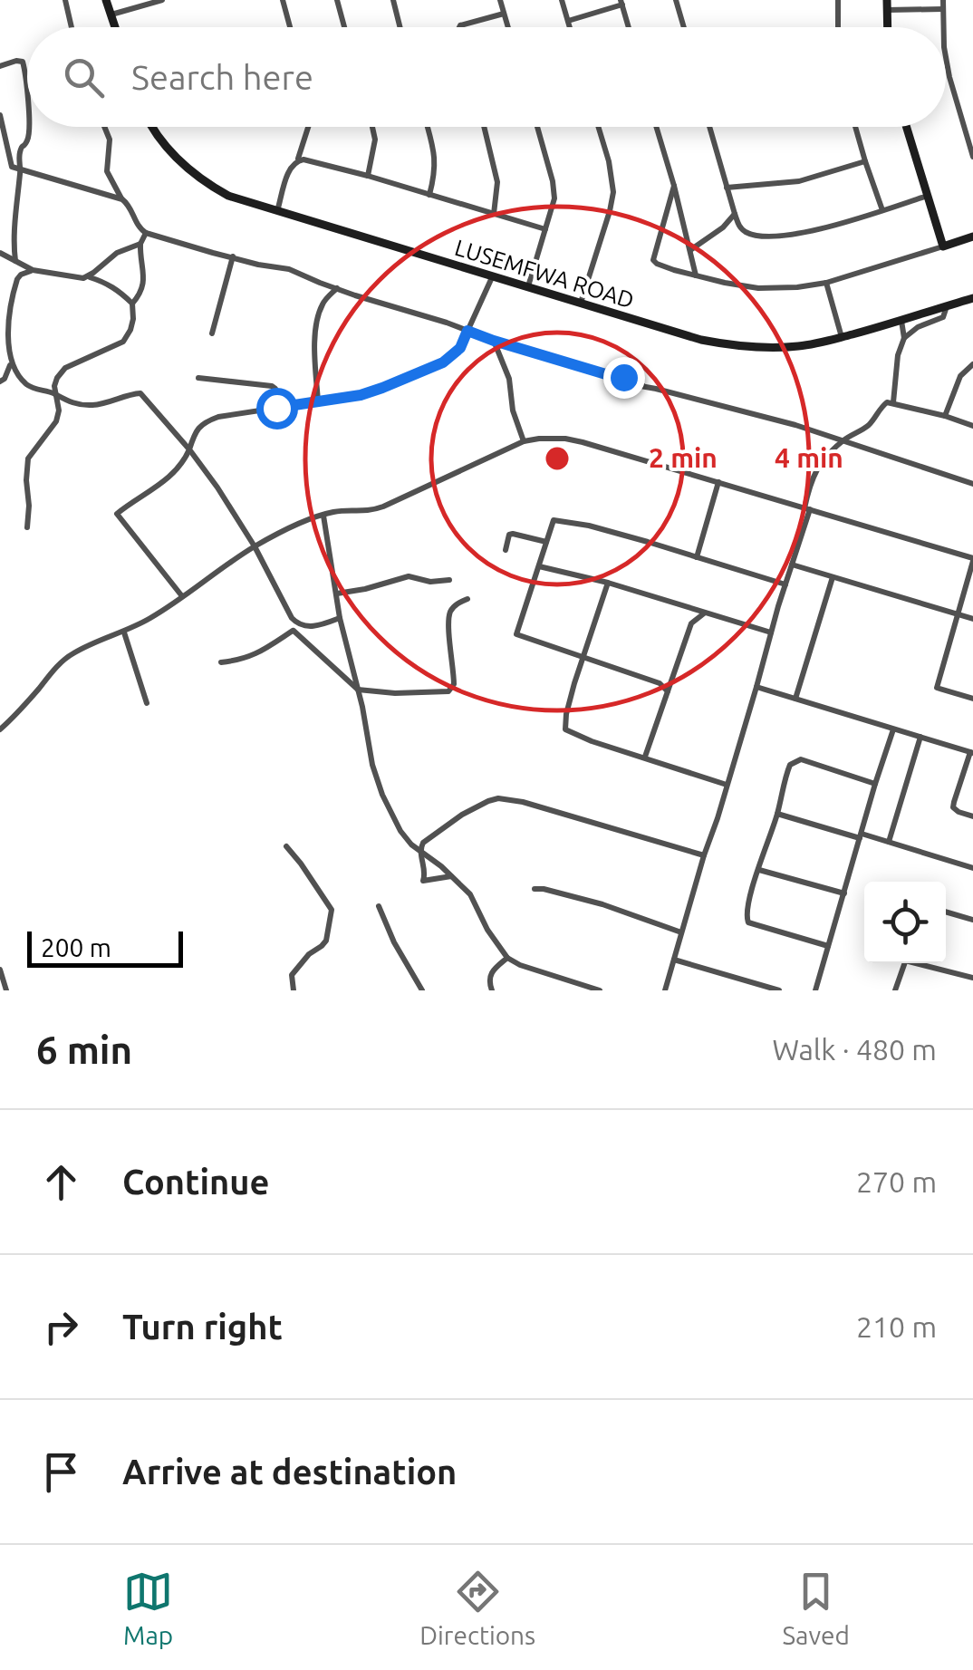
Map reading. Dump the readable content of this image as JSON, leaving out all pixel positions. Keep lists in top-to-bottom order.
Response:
{
  "streets": {
    "street": ["LUSEMFWA ROAD"]
  },
  "scale_bar": "200 m",
  "page": {
    "search": "Search here",
    "scale": "200 m",
    "heading": ["6 min", "Walk · 480 m"],
    "list": [
      ["Continue", "270 m"],
      ["Turn right", "210 m"],
      "Arrive at destination"
    ],
    "nav": ["Map", "Directions", "Saved"]
  },
  "rings": ["2 min", "4 min"]
}
